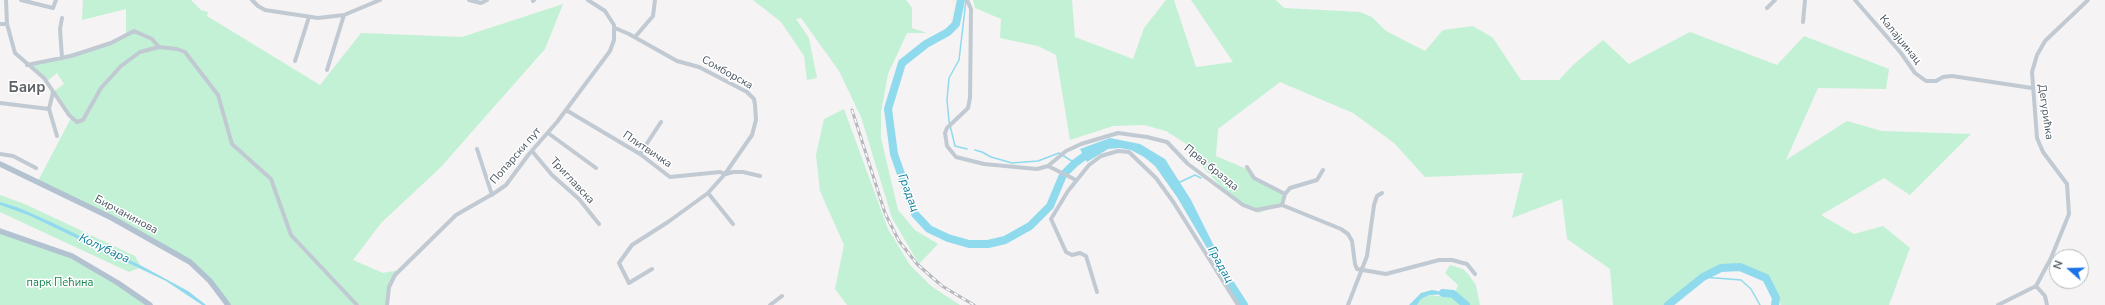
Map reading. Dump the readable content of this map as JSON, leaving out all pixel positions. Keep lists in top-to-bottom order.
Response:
{
  "streets": {
    "main road": ["Бирчанинова"],
    "street": [
      "Калајџинац",
      "Сомборска",
      "Дегурићка",
      "Плитвичка",
      "Попарски пут",
      "Прва бразда",
      "Триглавска"
    ]
  },
  "crossings": [
    ["Калајџинац", "Дегурићка"],
    ["Сомборска", "Плитвичка"],
    ["Сомборска", "Попарски пут"],
    ["Плитвичка", "Попарски пут"],
    ["Попарски пут", "Триглавска"]
  ],
  "districts": ["Баир"],
  "water": ["Градац", "Колубара"],
  "parks": ["парк Пећина"],
  "north": "left"
}
